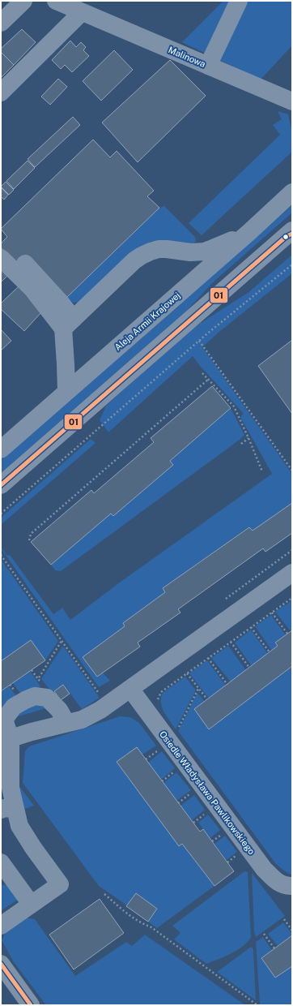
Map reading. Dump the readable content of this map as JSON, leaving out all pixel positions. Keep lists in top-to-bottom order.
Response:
{
  "streets": {
    "street": ["Malinowa", "Aleja Armii Krajowej", "Osiedle Władysława Pawlikowskiego"]
  },
  "lines": ["transit line 01"]
}
